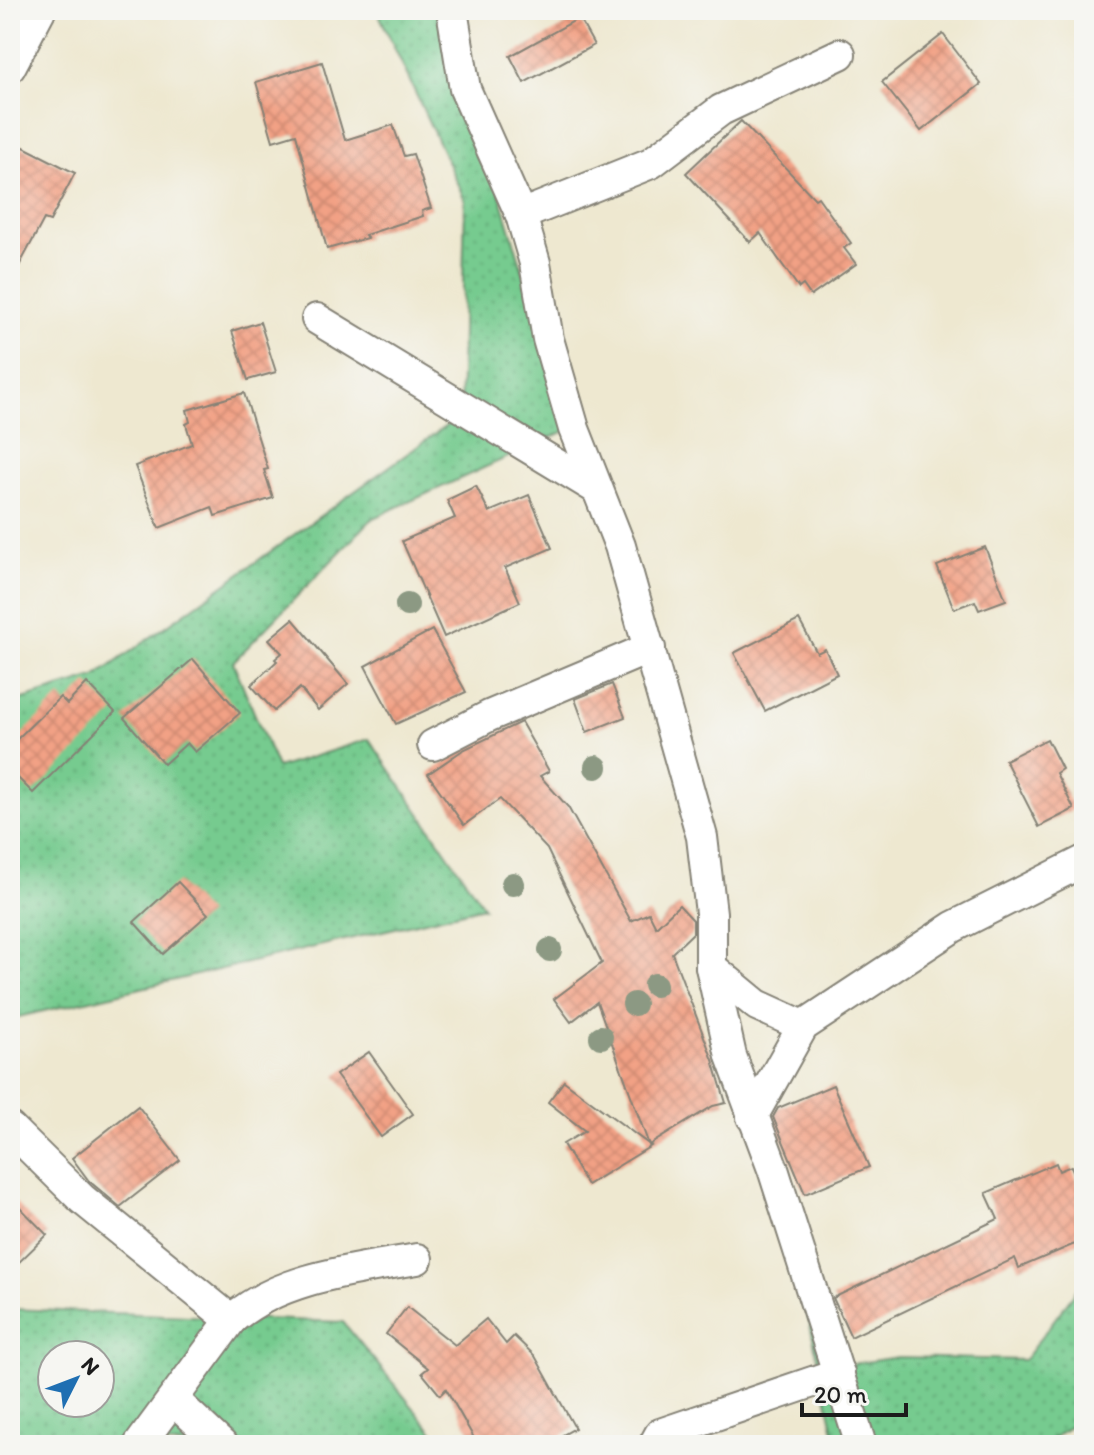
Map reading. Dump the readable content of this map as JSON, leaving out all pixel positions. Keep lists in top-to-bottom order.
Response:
{
  "scale_bar": "20 m",
  "north": "top right"
}
